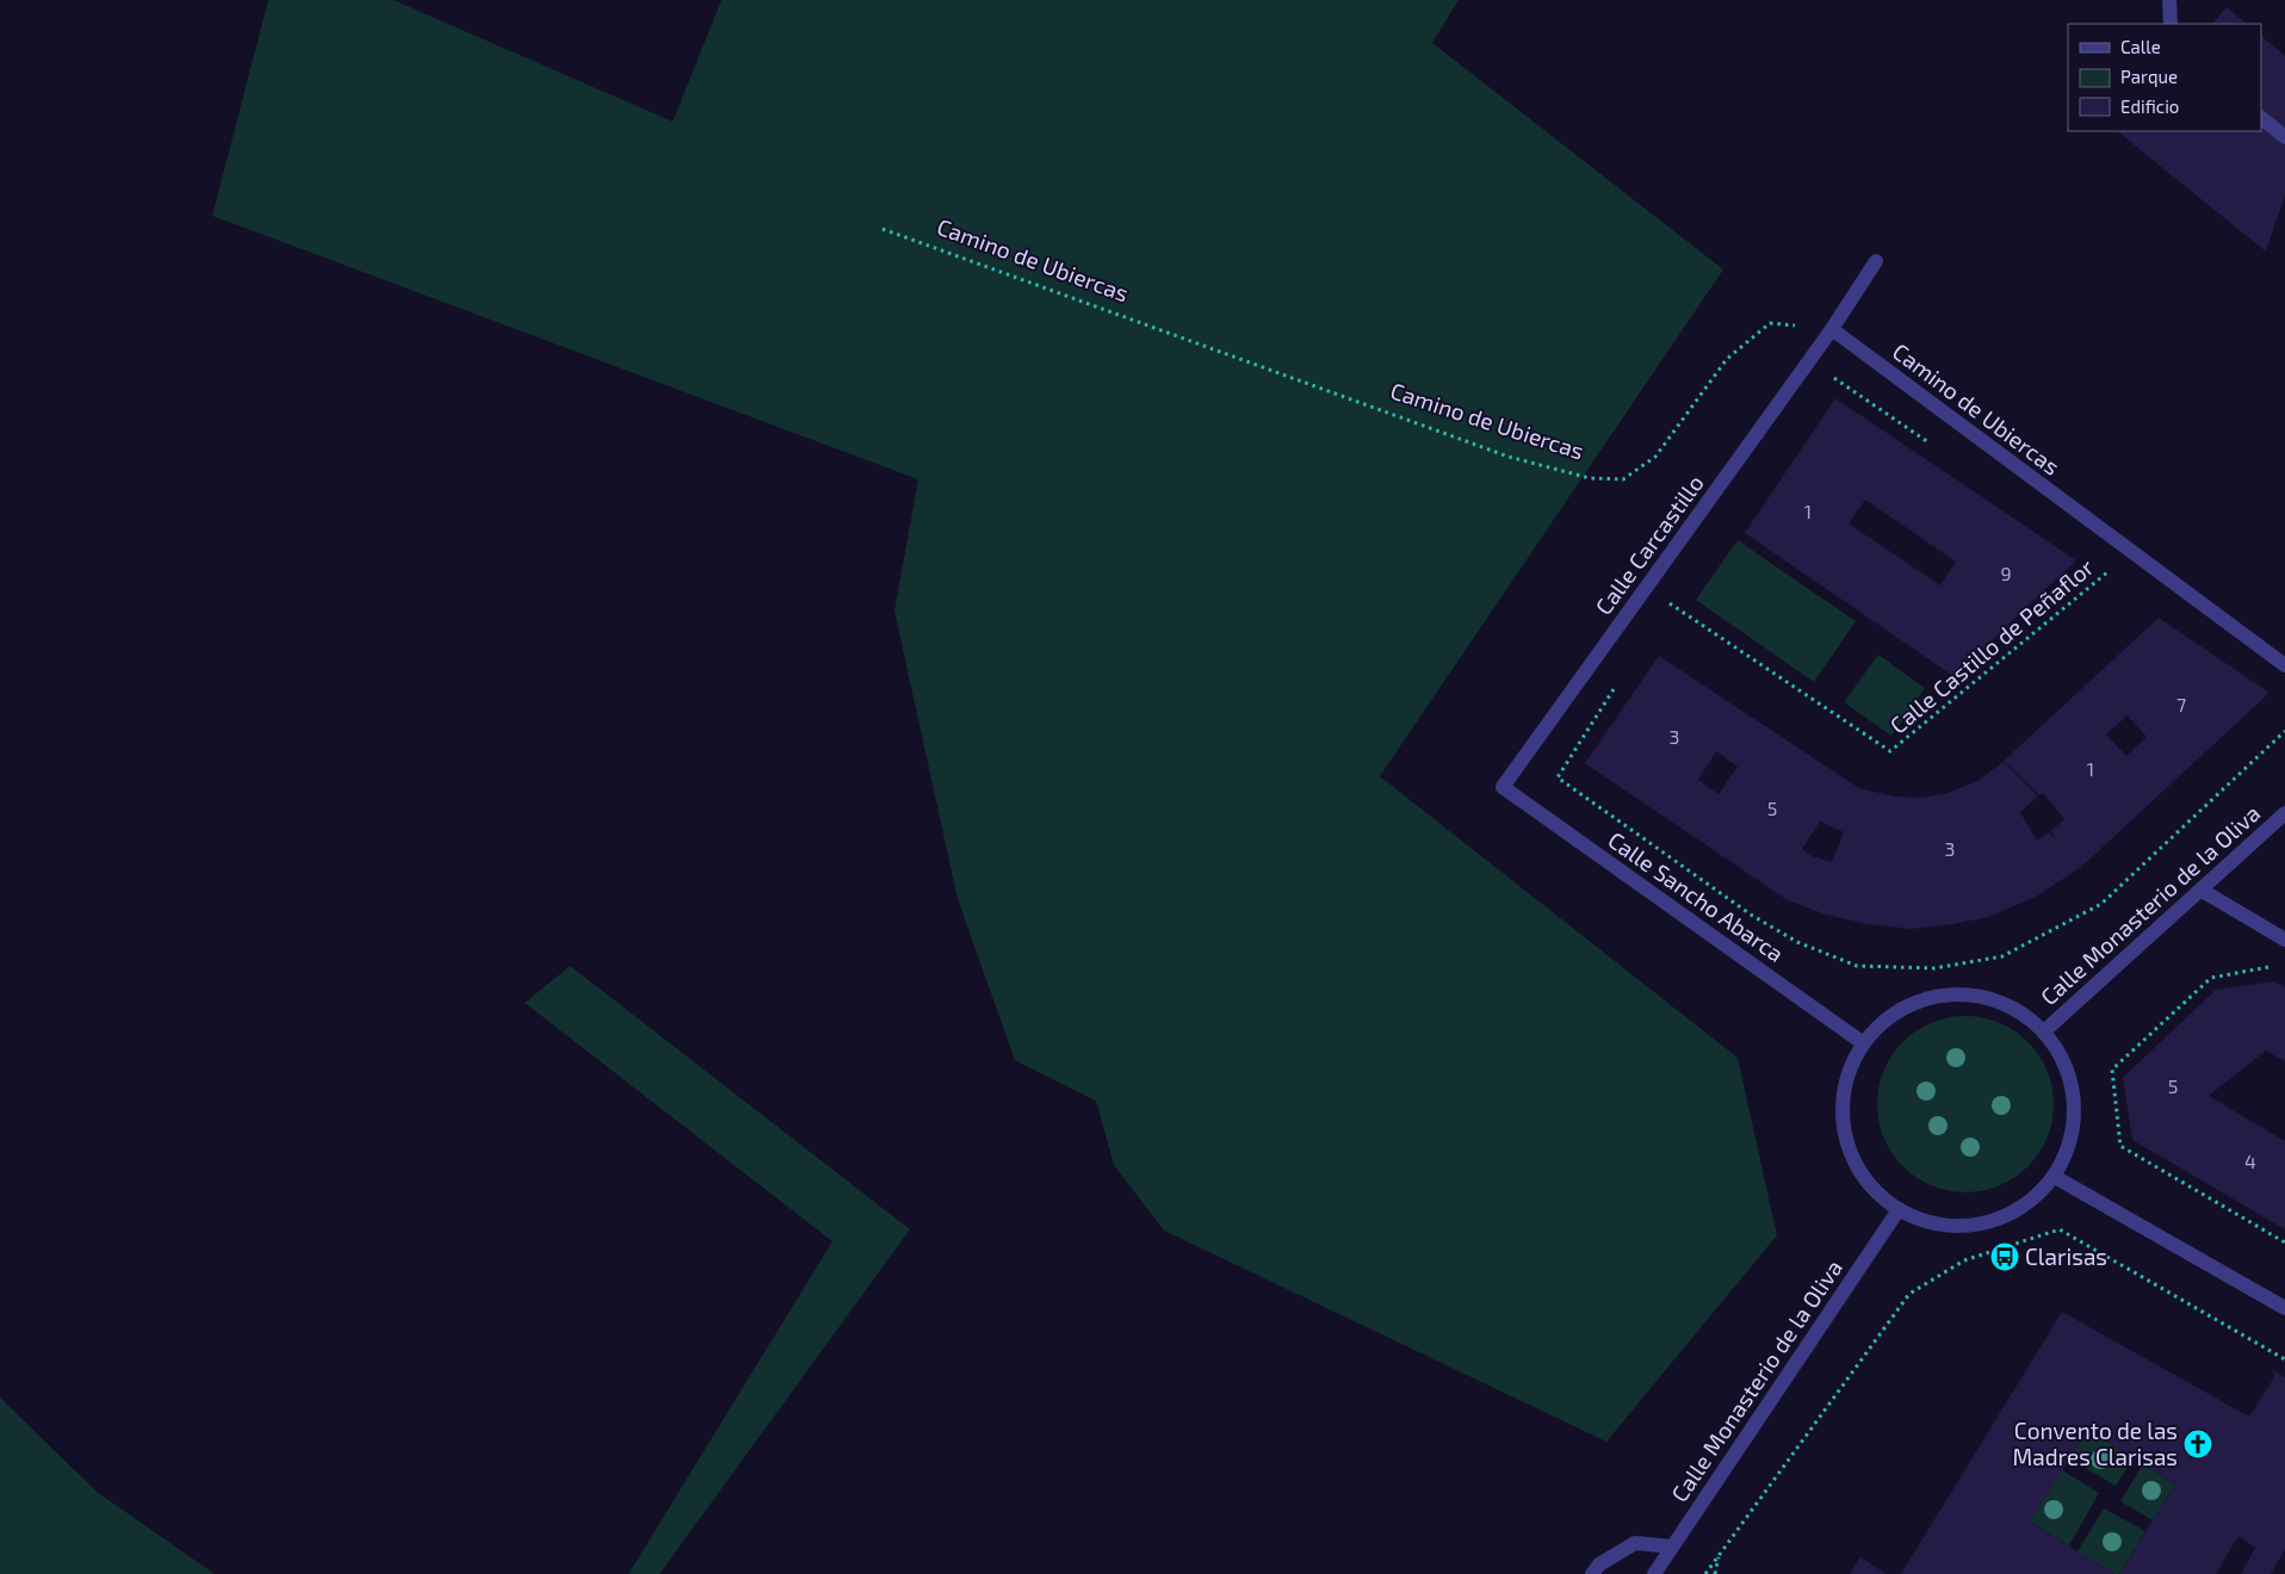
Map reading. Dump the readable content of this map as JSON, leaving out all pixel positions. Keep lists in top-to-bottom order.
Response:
{
  "streets": {
    "street": [
      "Camino de Ubiercas",
      "Calle Carcastillo",
      "Calle Sancho Abarca",
      "Calle Monasterio de la Oliva"
    ],
    "path": ["Calle Castillo de Peñaflor"]
  },
  "crossings": [
    ["Camino de Ubiercas", "Calle Carcastillo"],
    ["Calle Carcastillo", "Calle Sancho Abarca"]
  ],
  "places": {
    "bus stop": ["Clarisas"],
    "church": ["Convento de las Madres Clarisas"]
  },
  "house_numbers": [
    "1",
    "9",
    "7",
    "3",
    "1",
    "5",
    "3",
    "5",
    "4"
  ],
  "legend": ["Calle", "Parque", "Edificio"]
}
